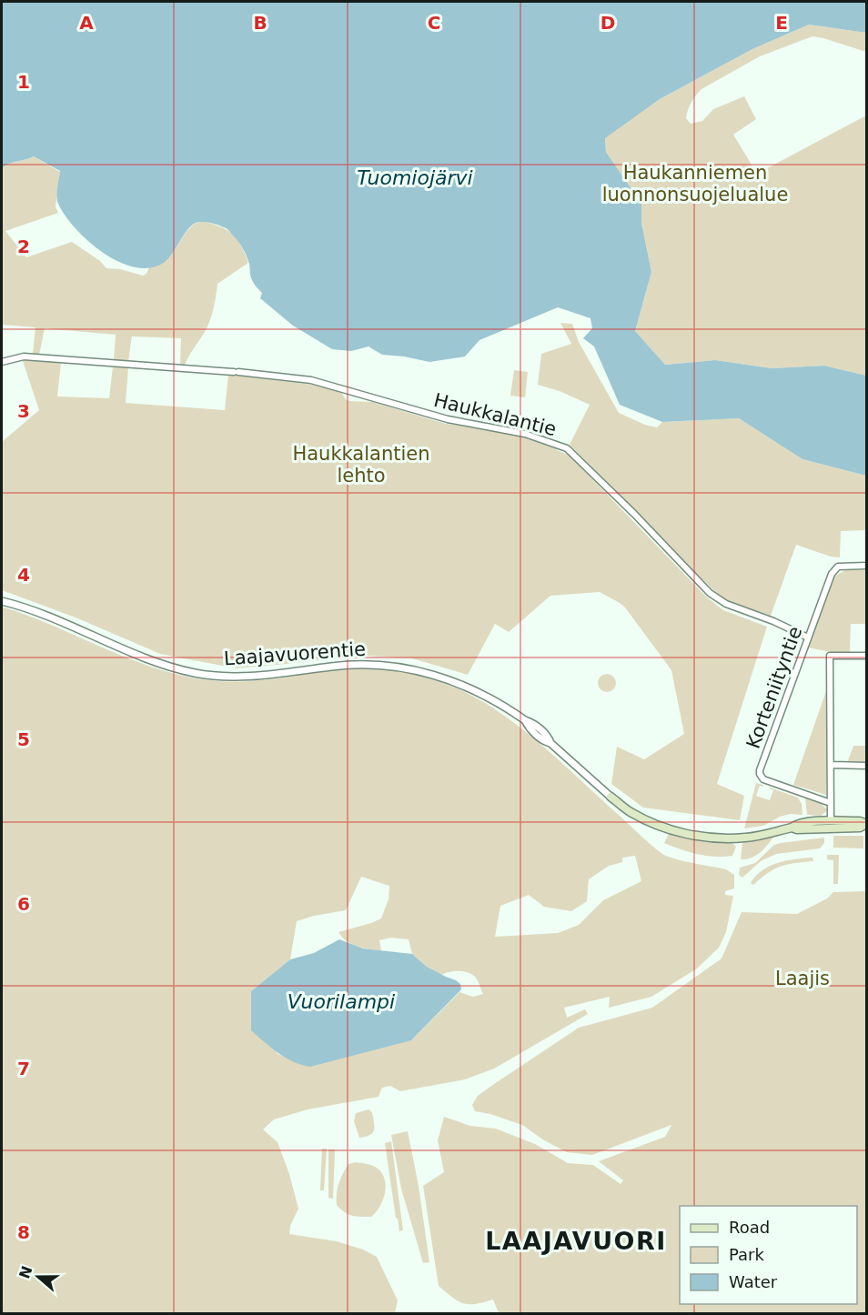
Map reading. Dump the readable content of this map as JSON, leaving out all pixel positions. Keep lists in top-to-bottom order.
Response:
{
  "streets": {
    "main road": ["Laajavuorentie"],
    "street": ["Haukkalantie", "Korteniityntie"]
  },
  "crossings": [
    ["Haukkalantie", "Korteniityntie"]
  ],
  "districts": ["LAAJAVUORI"],
  "water": ["Tuomiojärvi", "Vuorilampi"],
  "parks": ["Haukanniemen luonnonsuojelualue", "Haukkalantien lehto", "Laajis"],
  "legend": ["Road", "Park", "Water"],
  "north": "left",
  "grid": {
    "columns": [
      "A",
      "B",
      "C",
      "D",
      "E"
    ],
    "rows": [
      "1",
      "2",
      "3",
      "4",
      "5",
      "6",
      "7",
      "8"
    ]
  }
}
